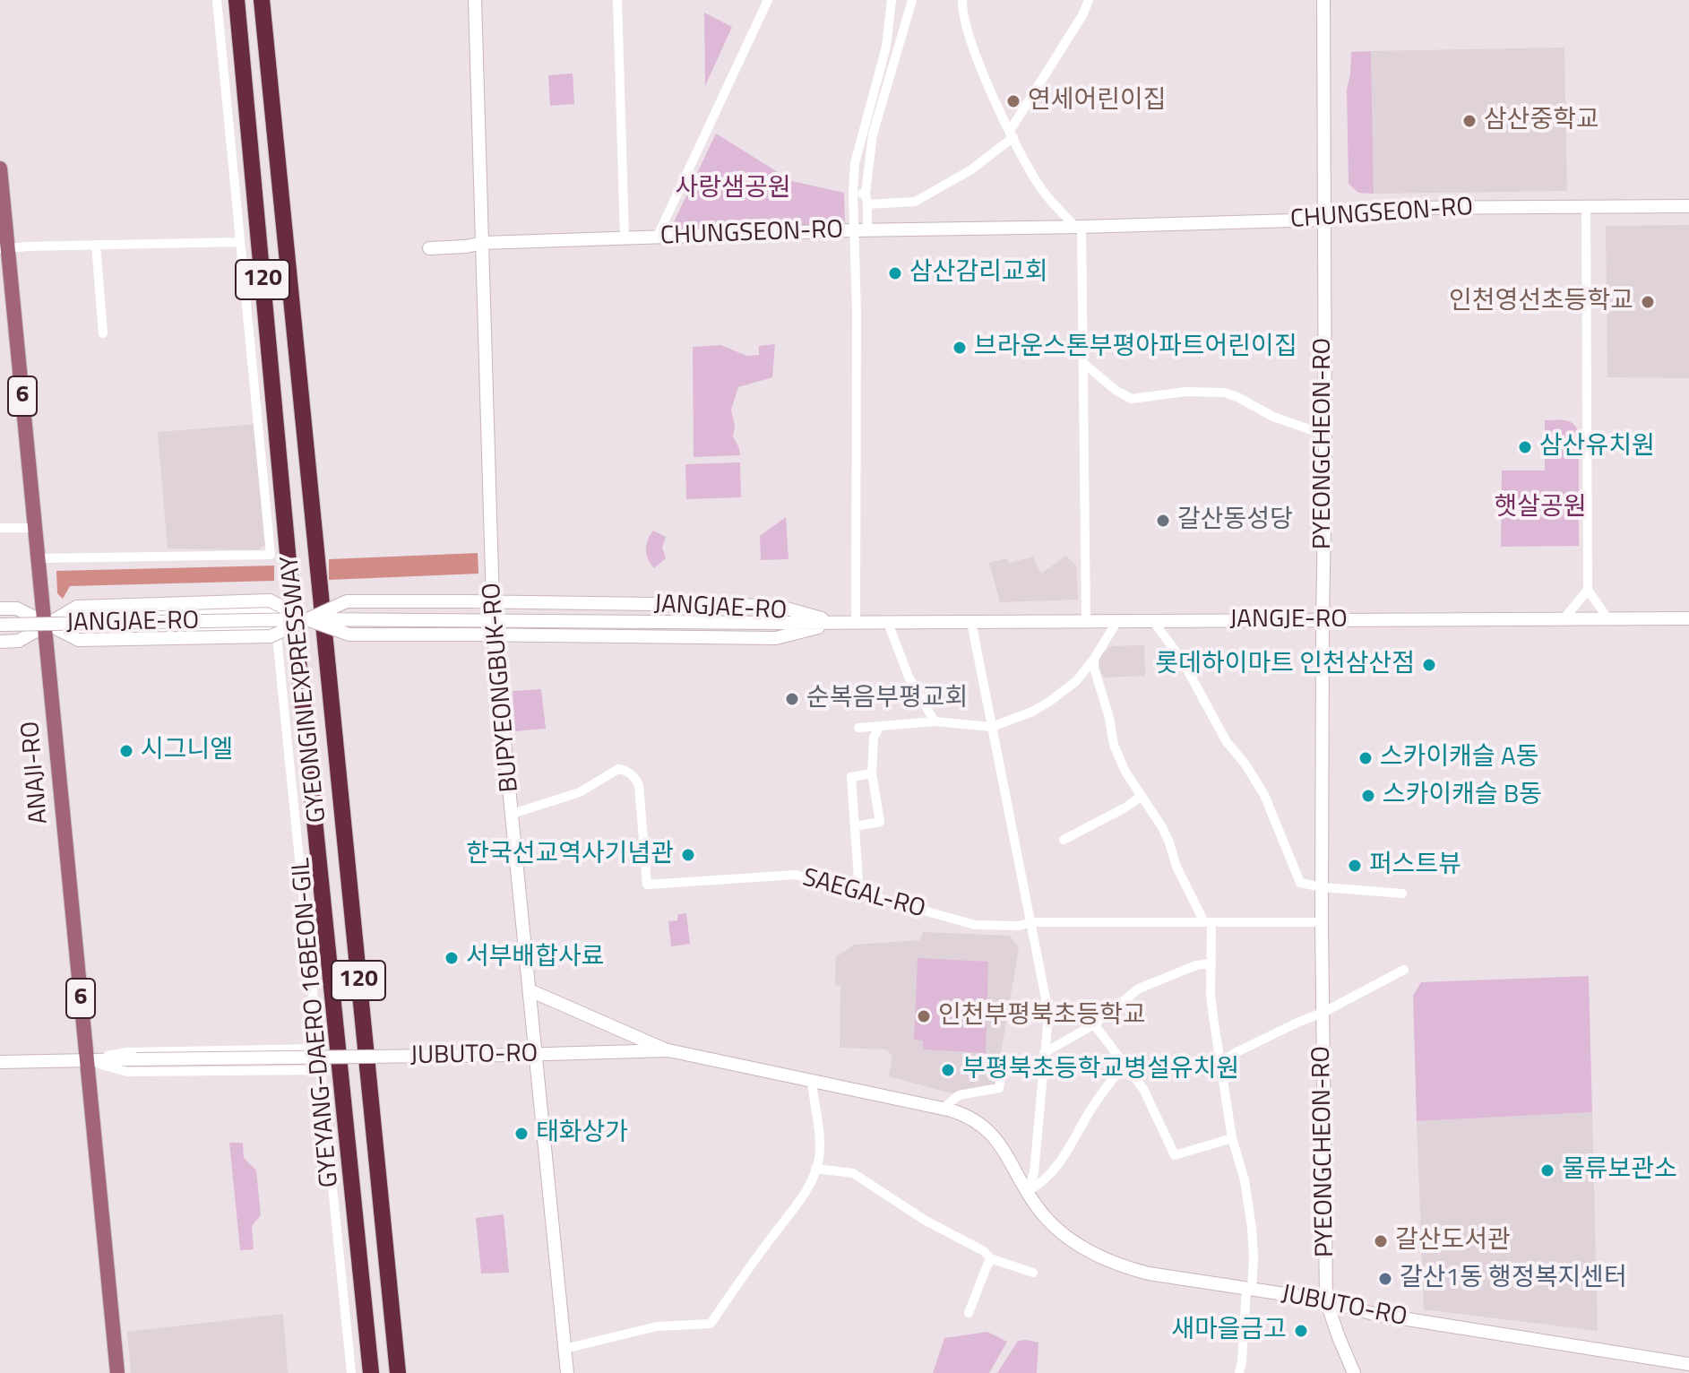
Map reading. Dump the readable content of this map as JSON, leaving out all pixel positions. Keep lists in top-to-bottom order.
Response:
{
  "streets": {
    "highway": ["120", "GYEONGIN EXPRESSWAY"],
    "main road": [
      "CHUNGSEON-RO",
      "6",
      "PYEONGCHEON-RO",
      "JANGJAE-RO",
      "JANGJE-RO",
      "BUPYEONGBUK-RO",
      "ANAJI-RO",
      "JUBUTO-RO"
    ],
    "street": ["SAEGAL-RO", "GYEYANG-DAERO 16BEON-GIL"]
  },
  "crossings": [
    ["CHUNGSEON-RO", "PYEONGCHEON-RO"],
    ["CHUNGSEON-RO", "BUPYEONGBUK-RO"],
    ["PYEONGCHEON-RO", "JANGJE-RO"],
    ["PYEONGCHEON-RO", "SAEGAL-RO"],
    ["PYEONGCHEON-RO", "JUBUTO-RO"],
    ["JANGJAE-RO", "JANGJE-RO"],
    ["JANGJAE-RO", "BUPYEONGBUK-RO"],
    ["JANGJAE-RO", "ANAJI-RO"],
    ["BUPYEONGBUK-RO", "SAEGAL-RO"],
    ["BUPYEONGBUK-RO", "JUBUTO-RO"],
    ["ANAJI-RO", "JUBUTO-RO"]
  ],
  "parks": ["사랑샘공원", "햇살공원"],
  "places": [
    "연세어린이집",
    "삼산중학교",
    "삼산감리교회",
    "인천영선초등학교",
    "브라운스톤부평아파트어린이집",
    "삼산유치원",
    "갈산동성당",
    "롯데하이마트 인천삼산점",
    "순복음부평교회",
    "시그니엘",
    "스카이캐슬 A동",
    "스카이캐슬 B동",
    "한국선교역사기념관",
    "퍼스트뷰",
    "서부배합사료",
    "인천부평북초등학교",
    "부평북초등학교병설유치원",
    "태화상가",
    "물류보관소",
    "갈산도서관",
    "갈산1동 행정복지센터",
    "새마을금고"
  ]
}
